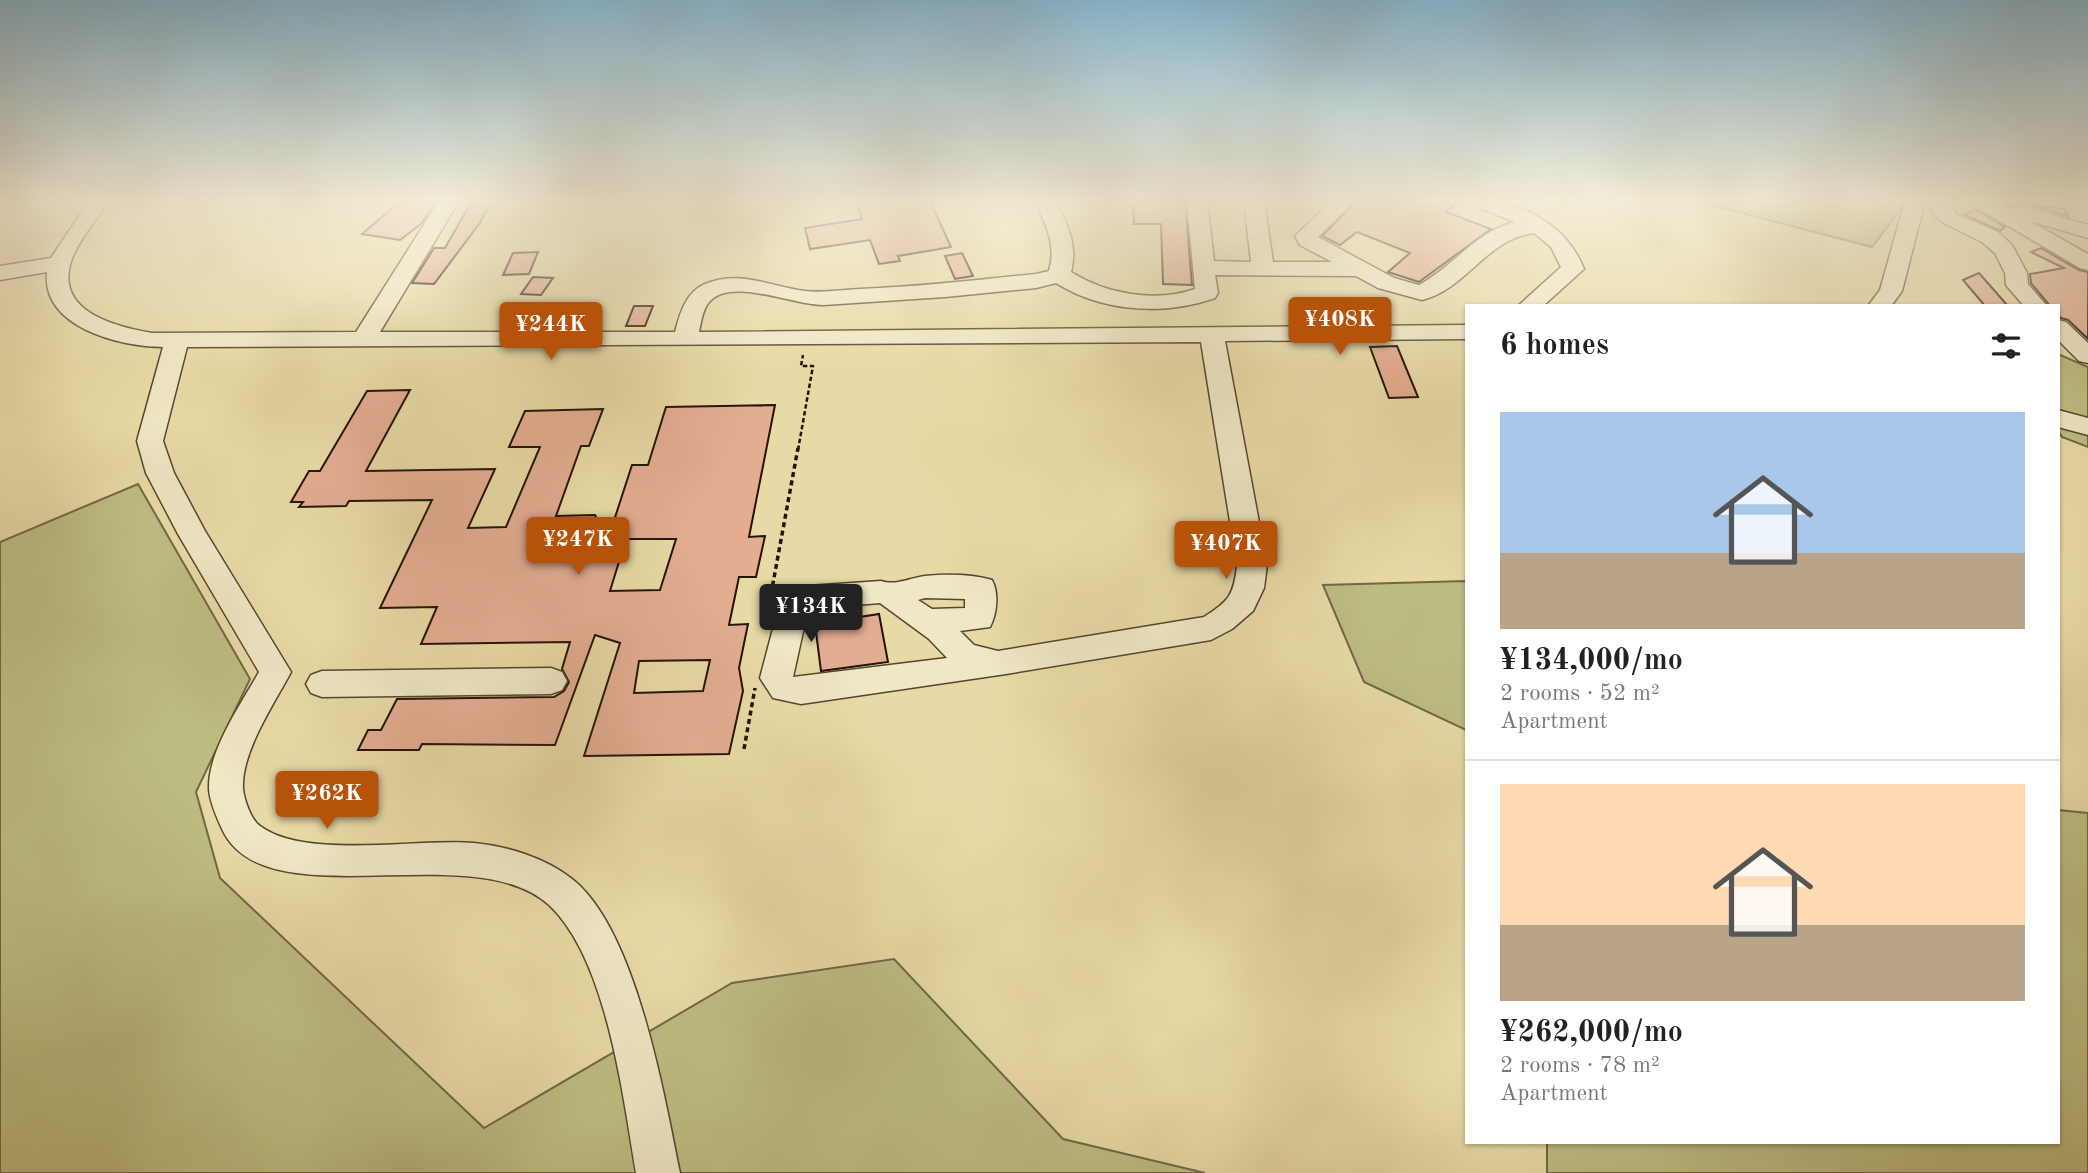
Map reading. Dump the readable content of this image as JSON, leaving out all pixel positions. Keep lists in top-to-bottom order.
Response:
{
  "page": {
    "price": [
      "¥408K",
      "¥244K",
      "¥247K",
      "¥407K",
      "¥134K",
      "¥262K"
    ],
    "heading": "6 homes",
    "list": [
      {
        "name": "¥134,000/mo",
        "note": "2 rooms · 52 m² · Apartment"
      },
      {
        "name": "¥262,000/mo",
        "note": "2 rooms · 78 m² · Apartment"
      }
    ]
  }
}
